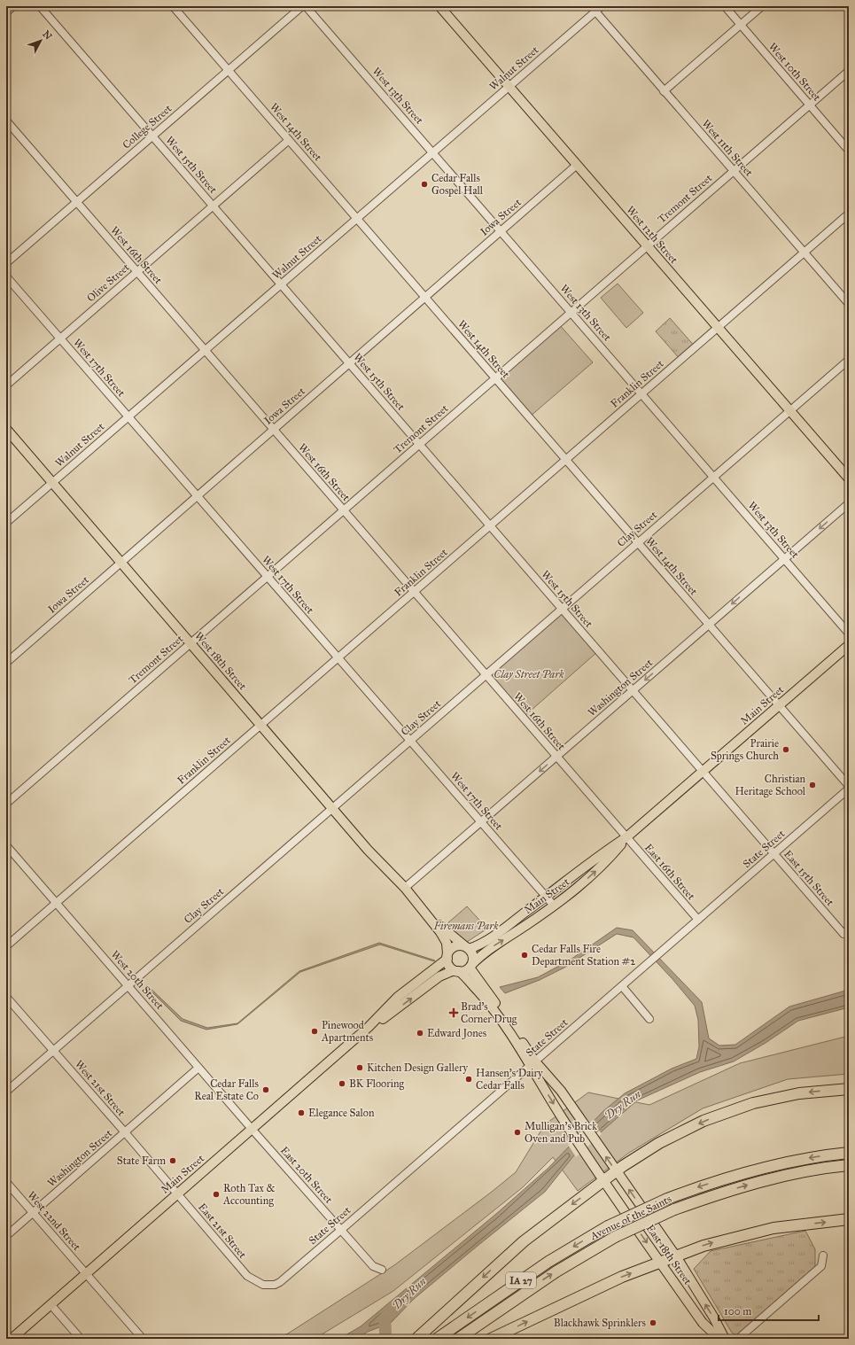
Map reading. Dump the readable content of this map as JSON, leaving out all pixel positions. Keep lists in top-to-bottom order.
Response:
{
  "streets": {
    "highway": ["Avenue of the Saints", "IA 27"],
    "main road": [
      "West 12th Street",
      "West 18th Street",
      "Main Street",
      "East 18th Street"
    ],
    "street": [
      "Walnut Street",
      "West 10th Street",
      "West 13th Street",
      "College Street",
      "West 14th Street",
      "West 11th Street",
      "West 15th Street",
      "Tremont Street",
      "Iowa Street",
      "West 16th Street",
      "Olive Street",
      "West 17th Street",
      "Franklin Street",
      "Clay Street",
      "Washington Street",
      "State Street",
      "East 16th Street",
      "East 15th Street",
      "West 20th Street",
      "West 21st Street",
      "East 20th Street",
      "West 22nd Street",
      "East 21st Street"
    ]
  },
  "crossings": [
    ["Walnut Street", "West 13th Street"],
    ["Walnut Street", "West 14th Street"],
    ["Walnut Street", "West 11th Street"],
    ["Walnut Street", "West 15th Street"],
    ["Walnut Street", "West 12th Street"],
    ["Walnut Street", "West 16th Street"],
    ["Walnut Street", "West 17th Street"],
    ["Walnut Street", "West 18th Street"],
    ["West 10th Street", "Tremont Street"],
    ["West 13th Street", "Tremont Street"],
    ["West 13th Street", "Iowa Street"],
    ["West 13th Street", "Franklin Street"],
    ["West 13th Street", "Clay Street"],
    ["West 13th Street", "Washington Street"],
    ["College Street", "West 14th Street"],
    ["College Street", "West 15th Street"],
    ["College Street", "West 16th Street"],
    ["West 14th Street", "Tremont Street"],
    ["West 14th Street", "Iowa Street"],
    ["West 14th Street", "Olive Street"],
    ["West 14th Street", "Franklin Street"],
    ["West 14th Street", "Clay Street"],
    ["West 14th Street", "Washington Street"],
    ["West 14th Street", "Main Street"],
    ["West 11th Street", "Tremont Street"],
    ["West 11th Street", "Franklin Street"],
    ["West 15th Street", "Tremont Street"],
    ["West 15th Street", "Iowa Street"],
    ["West 15th Street", "Olive Street"],
    ["West 15th Street", "Franklin Street"],
    ["West 15th Street", "Clay Street"],
    ["West 15th Street", "Washington Street"],
    ["West 15th Street", "Main Street"],
    ["West 15th Street", "East 15th Street"],
    ["Tremont Street", "West 12th Street"],
    ["Tremont Street", "West 16th Street"],
    ["Tremont Street", "West 17th Street"],
    ["Tremont Street", "West 18th Street"],
    ["Iowa Street", "West 12th Street"],
    ["Iowa Street", "West 16th Street"],
    ["Iowa Street", "West 17th Street"],
    ["Iowa Street", "West 18th Street"],
    ["West 12th Street", "Franklin Street"],
    ["West 12th Street", "Clay Street"],
    ["West 16th Street", "Olive Street"],
    ["West 16th Street", "Franklin Street"],
    ["West 16th Street", "Clay Street"],
    ["West 16th Street", "Washington Street"],
    ["West 16th Street", "Main Street"],
    ["West 16th Street", "East 16th Street"],
    ["Olive Street", "West 17th Street"],
    ["West 17th Street", "Franklin Street"],
    ["West 17th Street", "Clay Street"],
    ["West 17th Street", "Washington Street"],
    ["West 17th Street", "Main Street"],
    ["Franklin Street", "West 18th Street"],
    ["Franklin Street", "West 20th Street"],
    ["Clay Street", "West 18th Street"],
    ["Clay Street", "West 20th Street"],
    ["Clay Street", "West 21st Street"],
    ["West 18th Street", "Washington Street"],
    ["West 18th Street", "Main Street"],
    ["West 18th Street", "East 18th Street"],
    ["Washington Street", "West 20th Street"],
    ["Washington Street", "West 21st Street"],
    ["Washington Street", "West 22nd Street"],
    ["Main Street", "East 16th Street"],
    ["Main Street", "East 15th Street"],
    ["Main Street", "West 20th Street"],
    ["Main Street", "West 21st Street"],
    ["Main Street", "East 20th Street"],
    ["Main Street", "West 22nd Street"],
    ["Main Street", "East 21st Street"],
    ["Main Street", "East 18th Street"],
    ["State Street", "East 16th Street"],
    ["State Street", "East 15th Street"],
    ["State Street", "East 20th Street"],
    ["State Street", "East 21st Street"],
    ["State Street", "East 18th Street"],
    ["West 20th Street", "East 20th Street"],
    ["West 21st Street", "East 21st Street"]
  ],
  "one_way": ["Washington Street"],
  "water": ["Dry Run"],
  "parks": ["Clay Street Park", "Firemans Park"],
  "places": {
    "other": [
      "Cedar Falls Gospel Hall",
      "Prairie Springs Church",
      "Christian Heritage School",
      "Cedar Falls Fire Department Station #2",
      "Pinewood Apartments",
      "Edward Jones",
      "Kitchen Design Gallery",
      "Hansen's Dairy Cedar Falls",
      "BK Flooring",
      "Cedar Falls Real Estate Co",
      "Elegance Salon",
      "Mulligan's Brick Oven and Pub",
      "State Farm",
      "Roth Tax & Accounting",
      "Blackhawk Sprinklers"
    ],
    "health": ["Brad's Corner Drug"]
  },
  "scale_bar": "100 m",
  "north": "top right"
}
